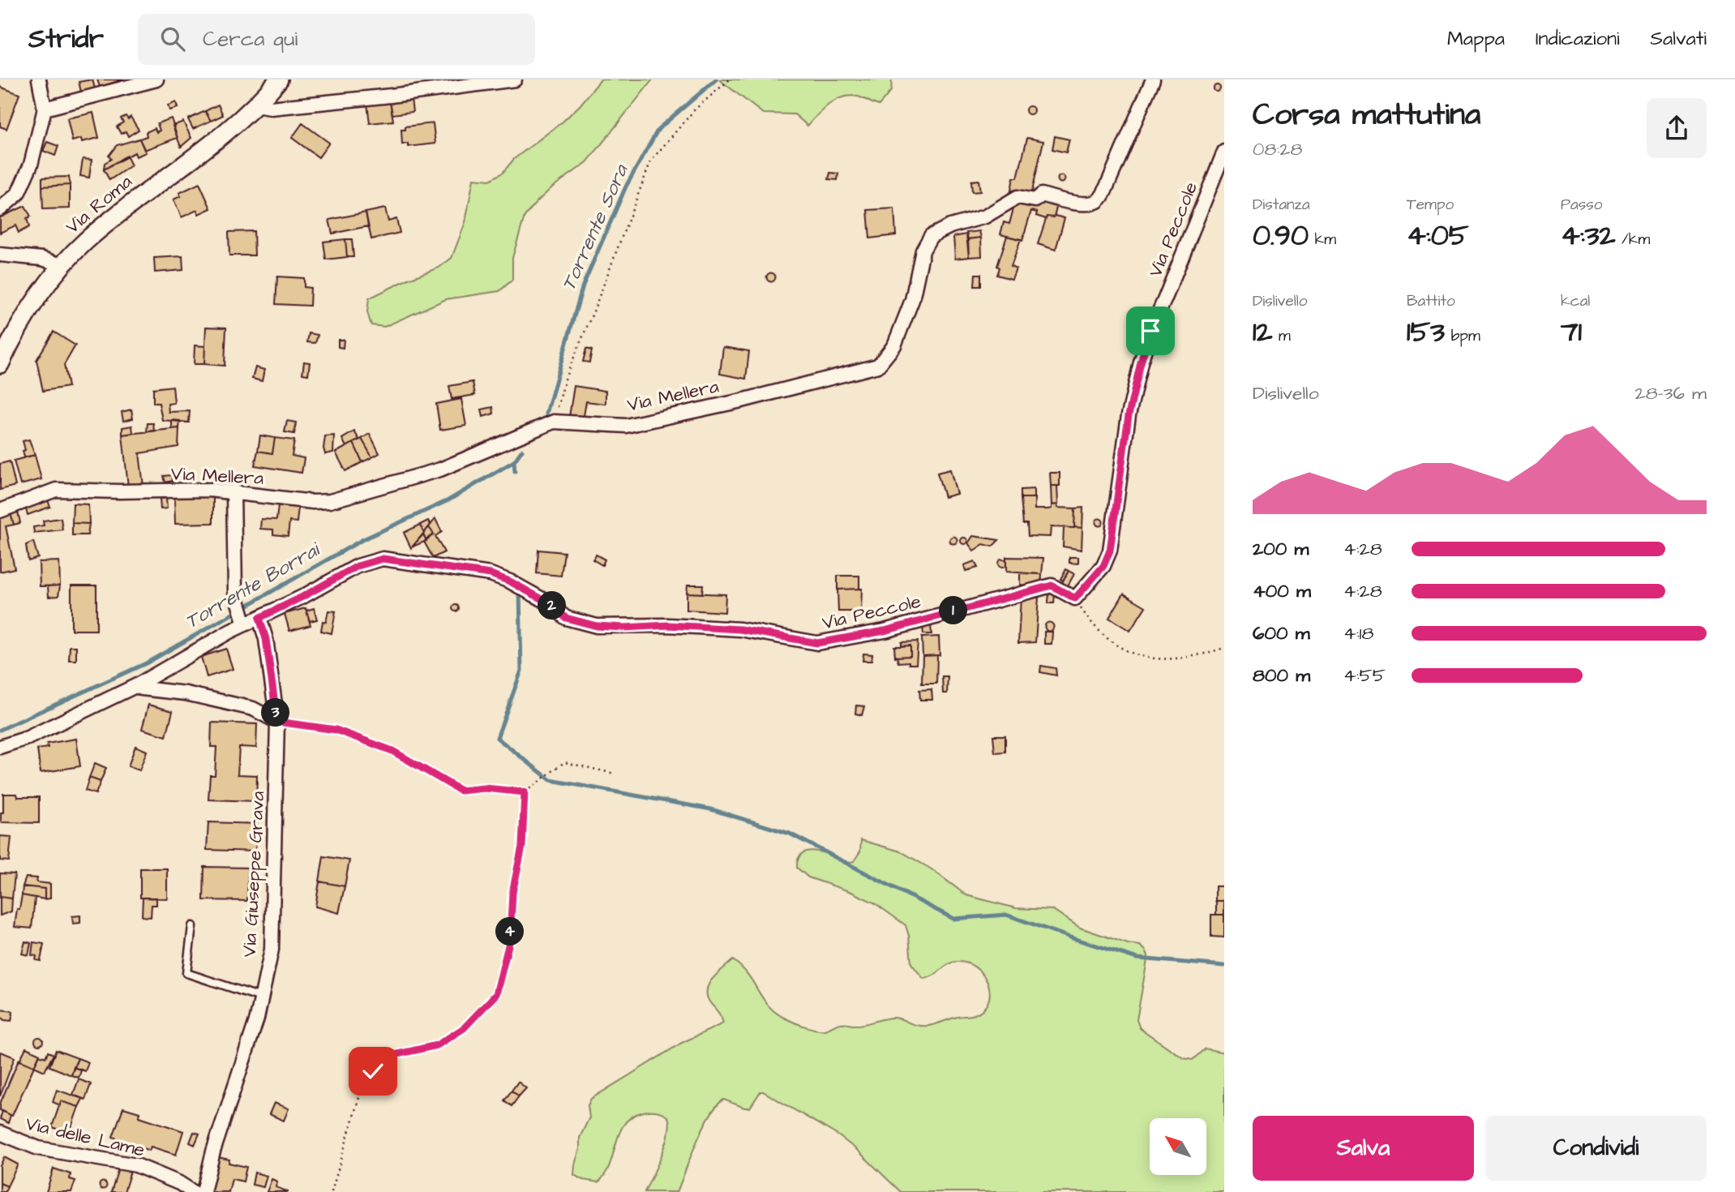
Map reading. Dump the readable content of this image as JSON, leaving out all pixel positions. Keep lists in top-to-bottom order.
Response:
{
  "streets": {
    "main road": ["Via Roma"],
    "street": [
      "Via Peccole",
      "Via Mellera",
      "Via Giuseppe Grava",
      "Via delle Lame"
    ]
  },
  "crossings": [
    ["Via Peccole", "Via Giuseppe Grava"]
  ],
  "water": ["Torrente Sora", "Torrente Borrai"],
  "north": "top left",
  "page": {
    "header": "Stridr",
    "search": "Cerca qui",
    "nav": ["Mappa", "Indicazioni", "Salvati"],
    "heading": ["Corsa mattutina", "08:28"],
    "stats": [
      ["Distanza", "0.90 km"],
      ["Tempo", "4:05"],
      ["Passo", "4:32 /km"],
      ["Dislivello", "12 m"],
      ["Battito", "153 bpm"],
      ["kcal", "71"]
    ],
    "chart": ["Dislivello", "28–36 m"],
    "list": [
      {
        "name": "200 m",
        "note": "4:28"
      },
      {
        "name": "400 m",
        "note": "4:28"
      },
      {
        "name": "600 m",
        "note": "4:18"
      },
      {
        "name": "800 m",
        "note": "4:55"
      }
    ],
    "pins": [
      "2",
      "1",
      "3",
      "4"
    ],
    "buttons": ["Salva", "Condividi"]
  }
}
